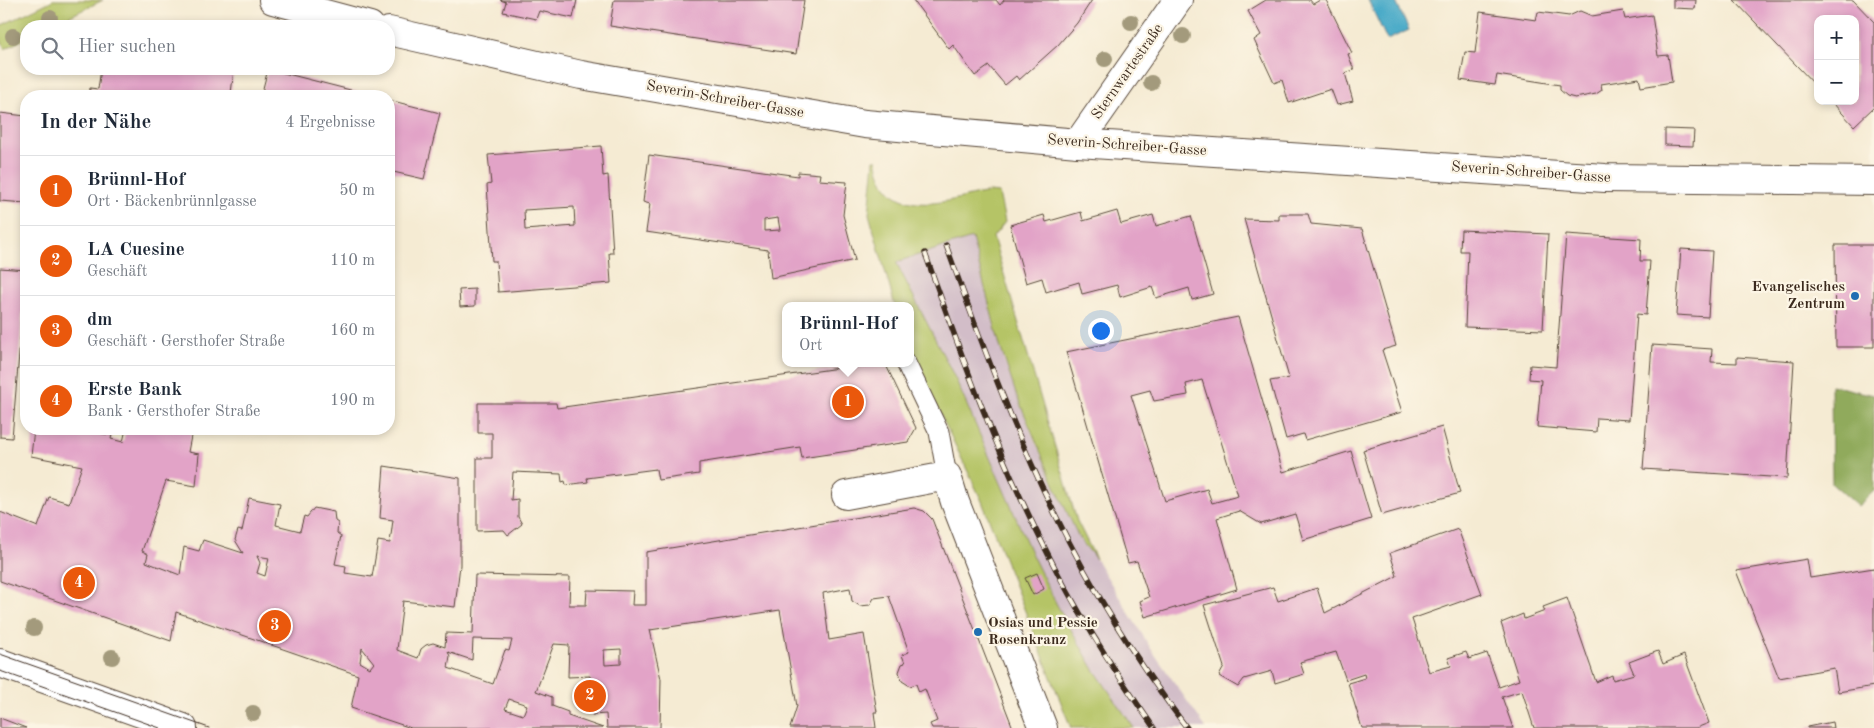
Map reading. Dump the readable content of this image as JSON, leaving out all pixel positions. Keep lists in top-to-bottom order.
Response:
{
  "streets": {
    "street": ["Sternwartestraße", "Severin-Schreiber-Gasse"]
  },
  "crossings": [
    ["Sternwartestraße", "Severin-Schreiber-Gasse"]
  ],
  "places": ["Evangelisches Zentrum", "Osias und Pessie Rosenkranz"],
  "page": {
    "map_buttons": ["+", "−"],
    "search": "Hier suchen",
    "heading": ["In der Nähe", "4 Ergebnisse"],
    "list": [
      {
        "mark": "1",
        "name": "Brünnl-Hof",
        "note": "Ort · Bäckenbrünnlgasse",
        "value": "50 m"
      },
      {
        "mark": "2",
        "name": "LA Cuesine",
        "note": "Geschäft",
        "value": "110 m"
      },
      {
        "mark": "3",
        "name": "dm",
        "note": "Geschäft · Gersthofer Straße",
        "value": "160 m"
      },
      {
        "mark": "4",
        "name": "Erste Bank",
        "note": "Bank · Gersthofer Straße",
        "value": "190 m"
      }
    ],
    "popup": ["Brünnl-Hof", "Ort"],
    "pins": [
      "1",
      "4",
      "3",
      "2"
    ]
  }
}
